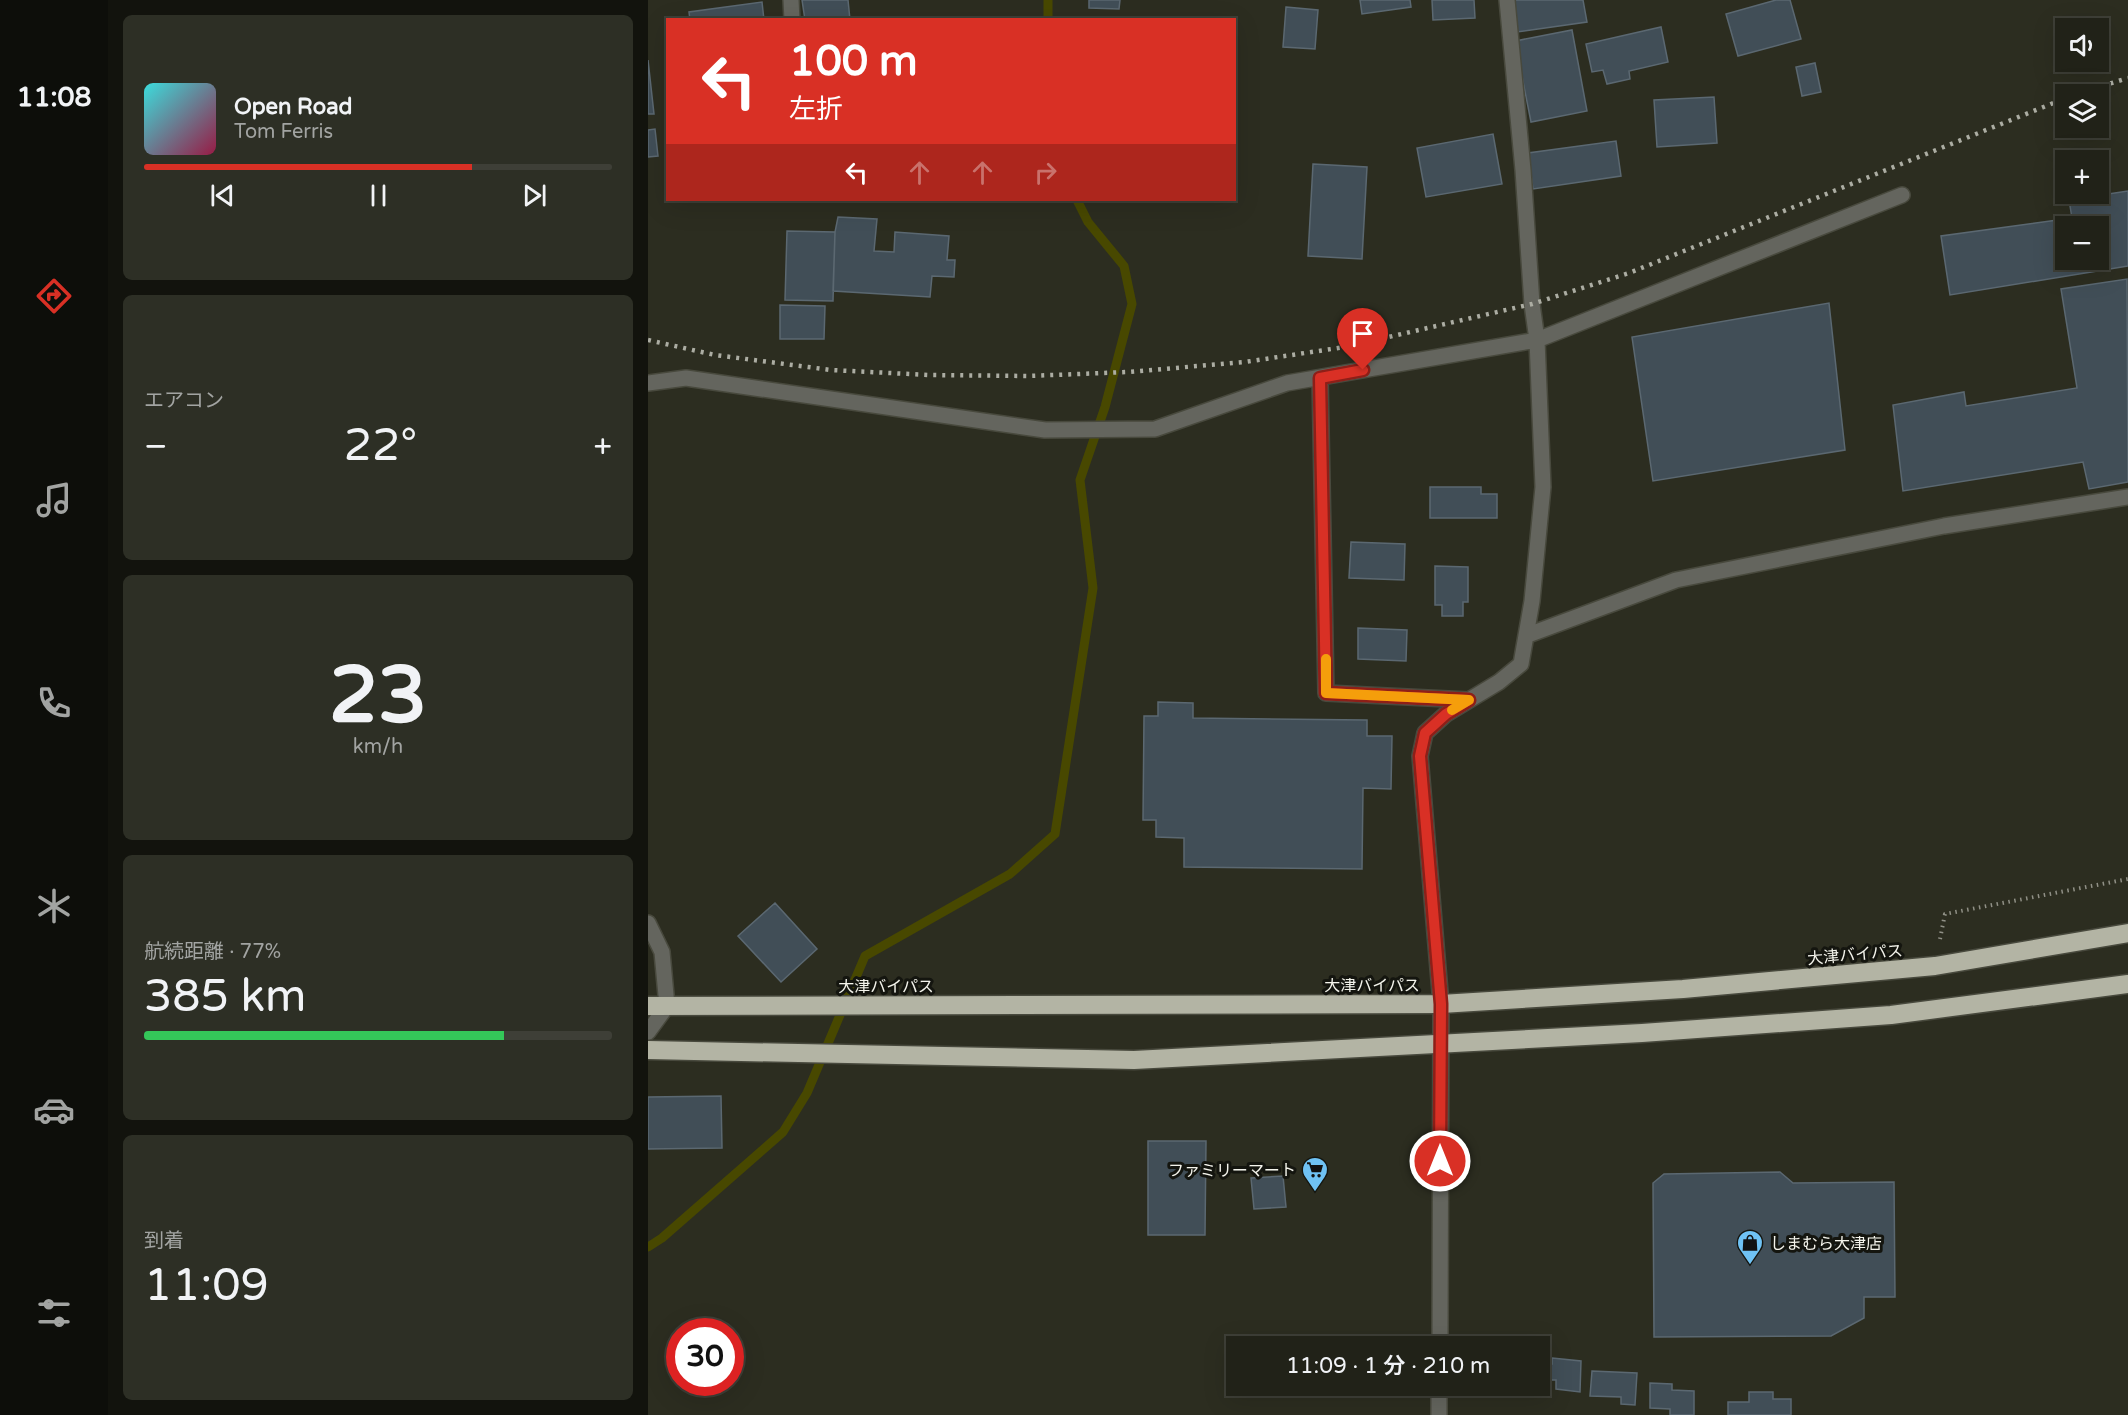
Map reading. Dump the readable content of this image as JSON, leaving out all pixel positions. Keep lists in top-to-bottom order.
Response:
{
  "streets": {
    "highway": ["大津バイパス"]
  },
  "places": {
    "supermarket": ["ファミリーマート"],
    "shop": ["しまむら大津店"]
  },
  "page": {
    "tabs": "11:08",
    "map_buttons": ["+", "−"],
    "turn": ["100 m", "左折"],
    "song": ["Open Road", "Tom Ferris"],
    "tile": [
      "エアコン",
      ["23", "km/h"],
      ["航続距離 · 77%", "385 km"],
      ["到着", "11:09"]
    ],
    "heat": ["−", "22°", "+"],
    "limit": "30",
    "trip": "11:09 · 1 分 · 210 m"
  }
}
